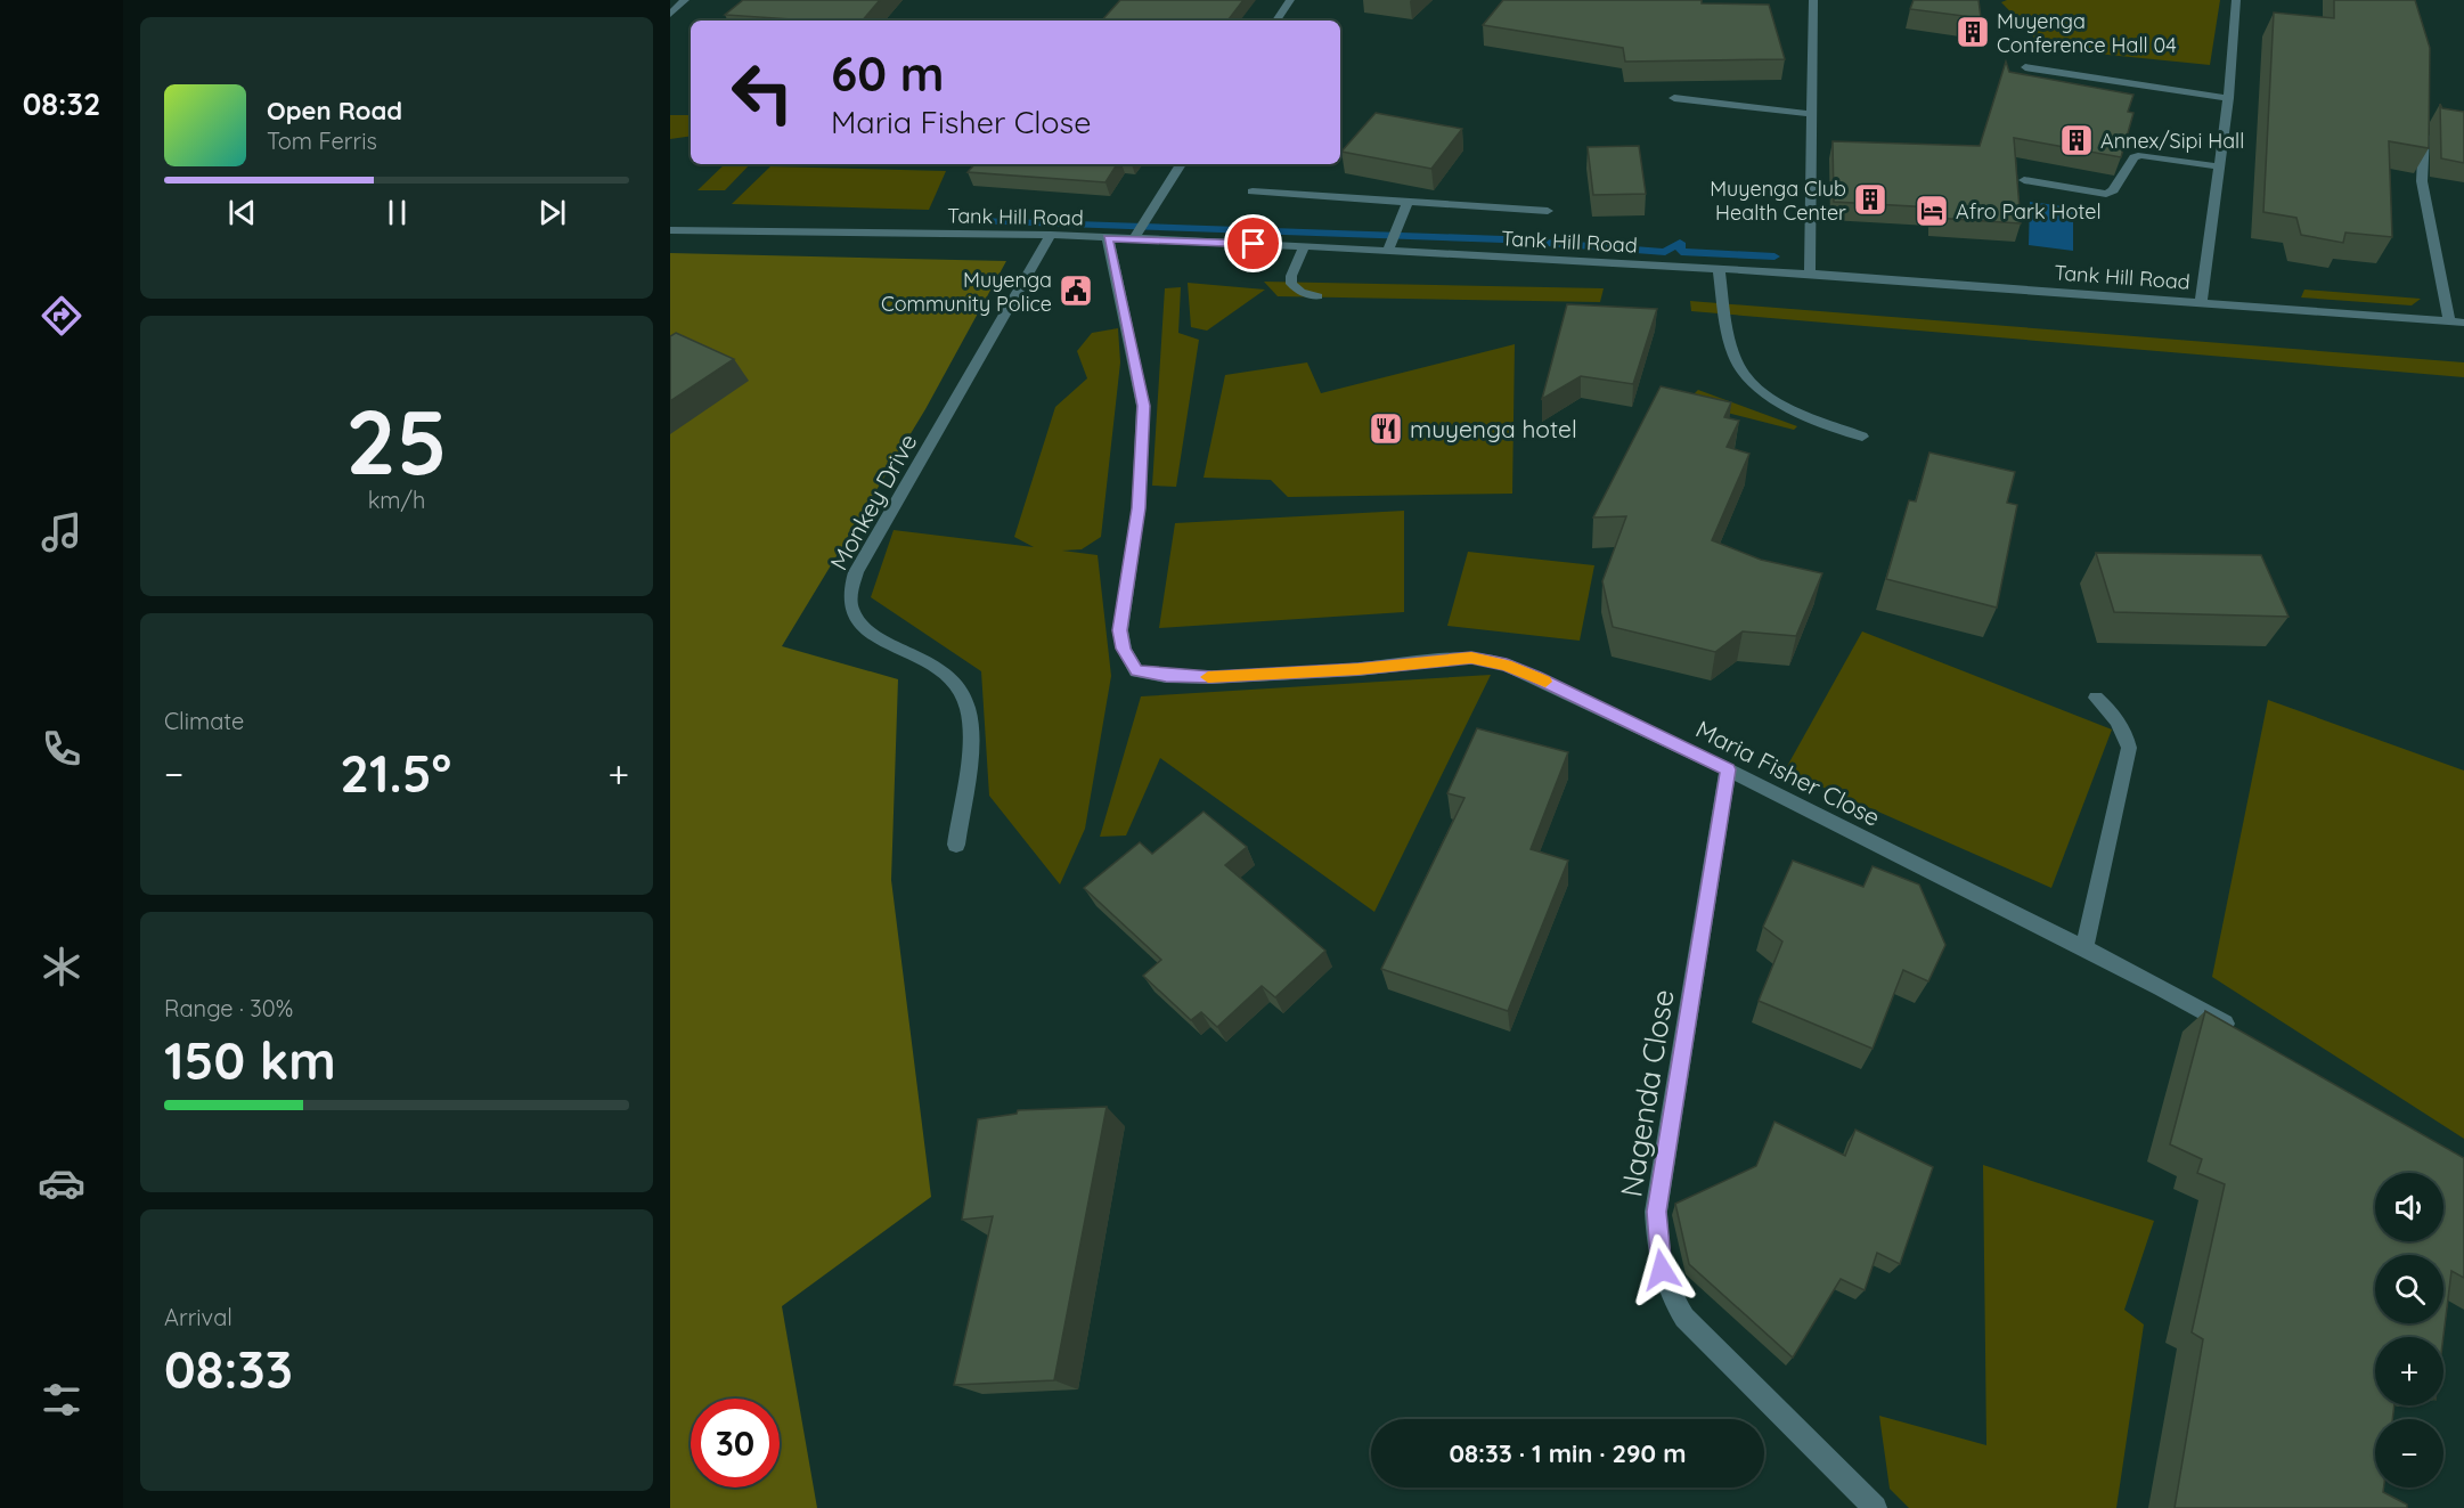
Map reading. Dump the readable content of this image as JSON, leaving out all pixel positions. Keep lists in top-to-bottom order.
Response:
{
  "streets": {
    "street": [
      "Tank Hill Road",
      "Monkey Drive",
      "Maria Fisher Close",
      "Nagenda Close"
    ]
  },
  "crossings": [
    ["Tank Hill Road", "Monkey Drive"],
    ["Tank Hill Road", "Maria Fisher Close"],
    ["Maria Fisher Close", "Nagenda Close"]
  ],
  "places": {
    "building": ["Muyenga Conference Hall 04", "Annex/Sipi Hall", "Muyenga Club Health Center"],
    "hotel": ["Afro Park Hotel"],
    "public building": ["Muyenga Community Police"],
    "restaurant": ["muyenga hotel"]
  },
  "page": {
    "tabs": "08:32",
    "turn": ["60 m", "Maria Fisher Close"],
    "song": ["Open Road", "Tom Ferris"],
    "tile": [
      ["25", "km/h"],
      "Climate",
      ["Range · 30%", "150 km"],
      ["Arrival", "08:33"]
    ],
    "heat": ["−", "21.5°", "+"],
    "map_buttons": ["+", "−"],
    "limit": "30",
    "trip": "08:33 · 1 min · 290 m"
  }
}
